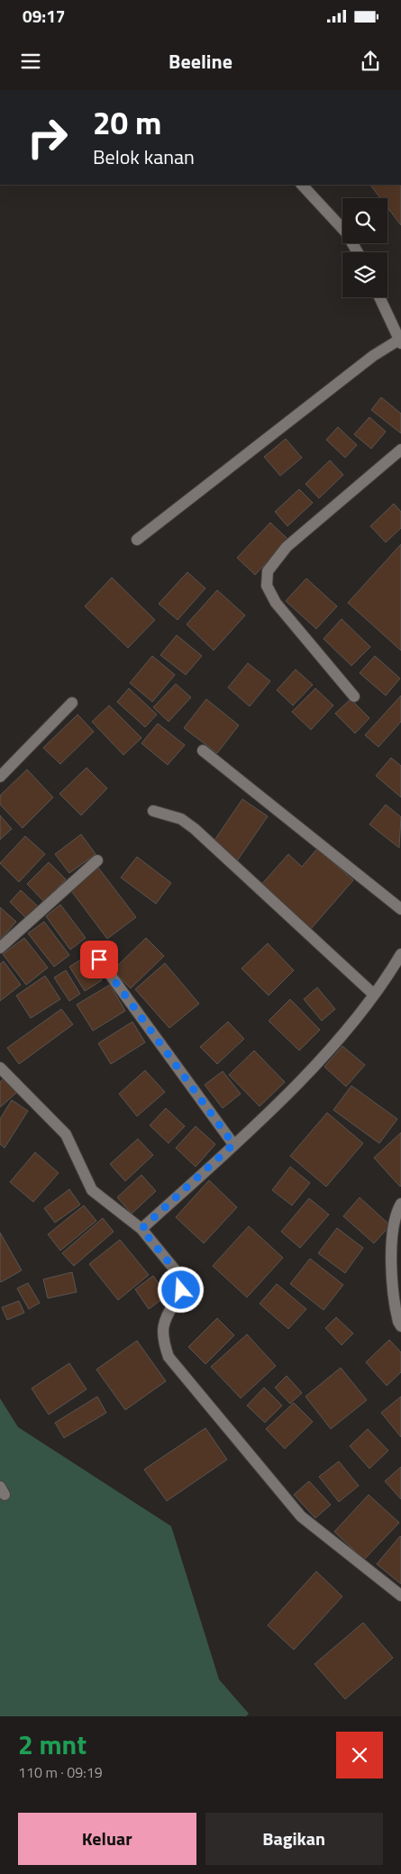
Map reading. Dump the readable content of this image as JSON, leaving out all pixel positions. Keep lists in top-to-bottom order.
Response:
{
  "page": {
    "status": "09:17",
    "header": "Beeline",
    "turn": ["20 m", "Belok kanan"],
    "heading": ["2 mnt", "110 m · 09:19"],
    "buttons": ["Keluar", "Bagikan"]
  }
}
